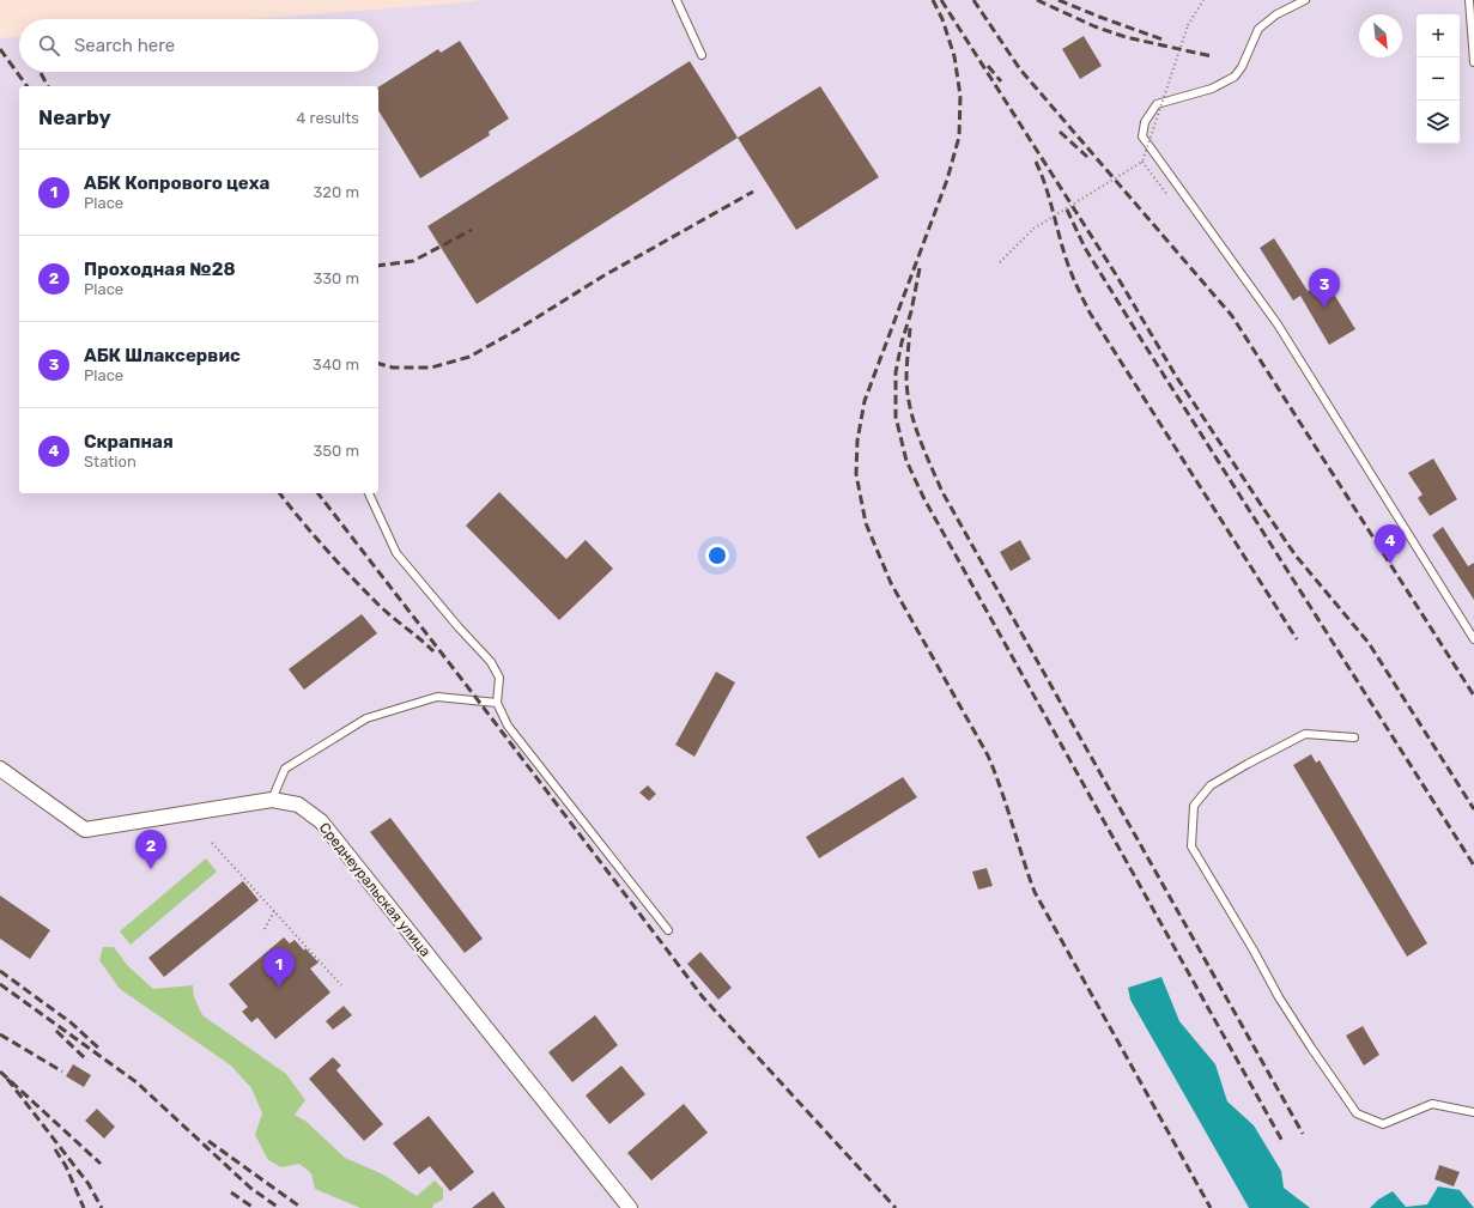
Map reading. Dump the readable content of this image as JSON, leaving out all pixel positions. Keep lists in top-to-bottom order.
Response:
{
  "streets": {
    "street": ["Среднеуральская улица"]
  },
  "north": "bottom right",
  "page": {
    "map_buttons": ["+", "−"],
    "search": "Search here",
    "heading": ["Nearby", "4 results"],
    "list": [
      {
        "mark": "1",
        "name": "АБК Копрового цеха",
        "note": "Place",
        "value": "320 m"
      },
      {
        "mark": "2",
        "name": "Проходная №28",
        "note": "Place",
        "value": "330 m"
      },
      {
        "mark": "3",
        "name": "АБК Шлаксервис",
        "note": "Place",
        "value": "340 m"
      },
      {
        "mark": "4",
        "name": "Скрапная",
        "note": "Station",
        "value": "350 m"
      }
    ],
    "pins": [
      "3",
      "4",
      "2",
      "1"
    ]
  }
}
